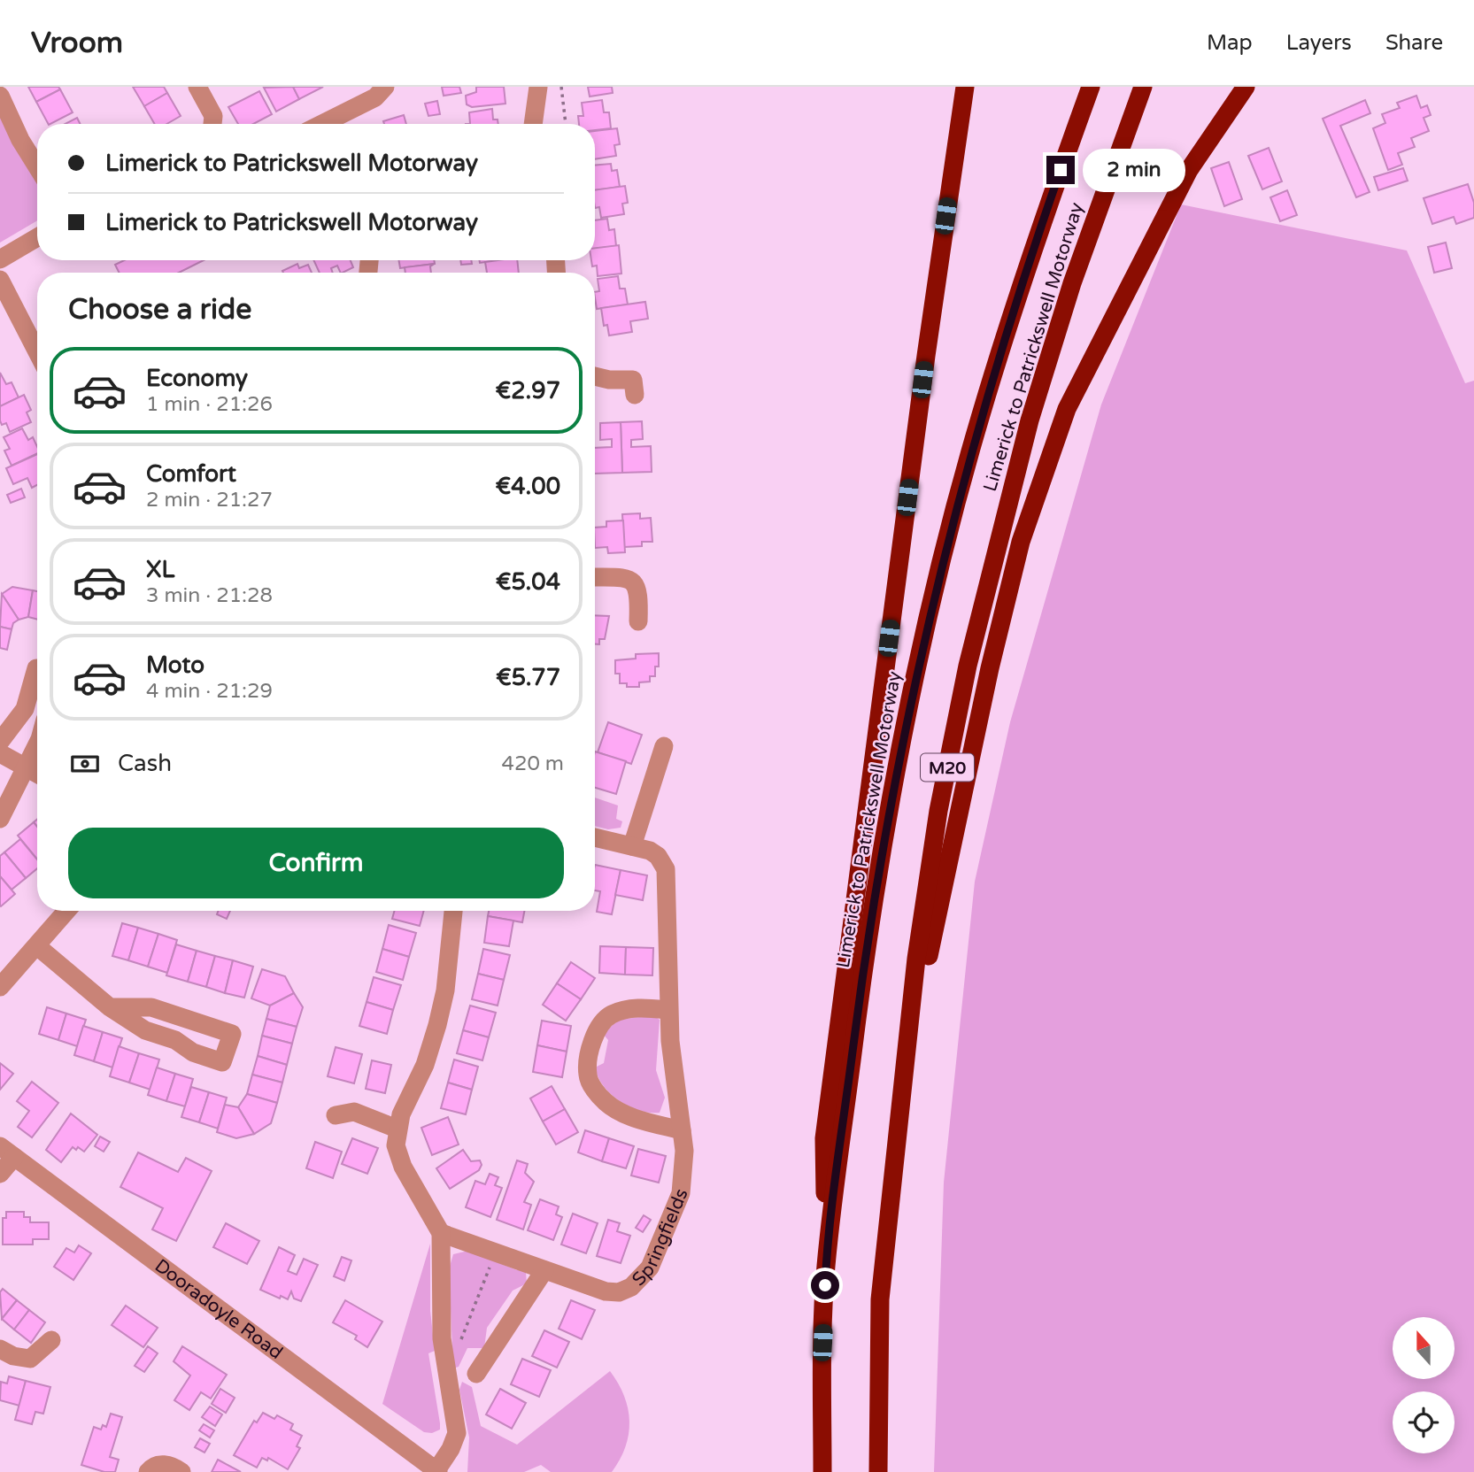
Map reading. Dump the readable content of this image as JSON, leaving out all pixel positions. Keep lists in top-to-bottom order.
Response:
{
  "streets": {
    "highway": ["Limerick to Patrickswell Motorway", "M20"],
    "street": ["Springfields", "Dooradoyle Road"]
  },
  "crossings": [
    ["Limerick to Patrickswell Motorway", "M20"]
  ],
  "north": "top",
  "page": {
    "header": "Vroom",
    "nav": ["Map", "Layers", "Share"],
    "banner": ["Limerick to Patrickswell Motorway", "Limerick to Patrickswell Motorway"],
    "bubble": "2 min",
    "heading": "Choose a ride",
    "list": [
      {
        "name": "Economy",
        "note": "1 min · 21:26",
        "value": "€2.97"
      },
      {
        "name": "Comfort",
        "note": "2 min · 21:27",
        "value": "€4.00"
      },
      {
        "name": "XL",
        "note": "3 min · 21:28",
        "value": "€5.04"
      },
      {
        "name": "Moto",
        "note": "4 min · 21:29",
        "value": "€5.77"
      }
    ],
    "pay": ["Cash", "420 m"],
    "buttons": "Confirm"
  }
}
